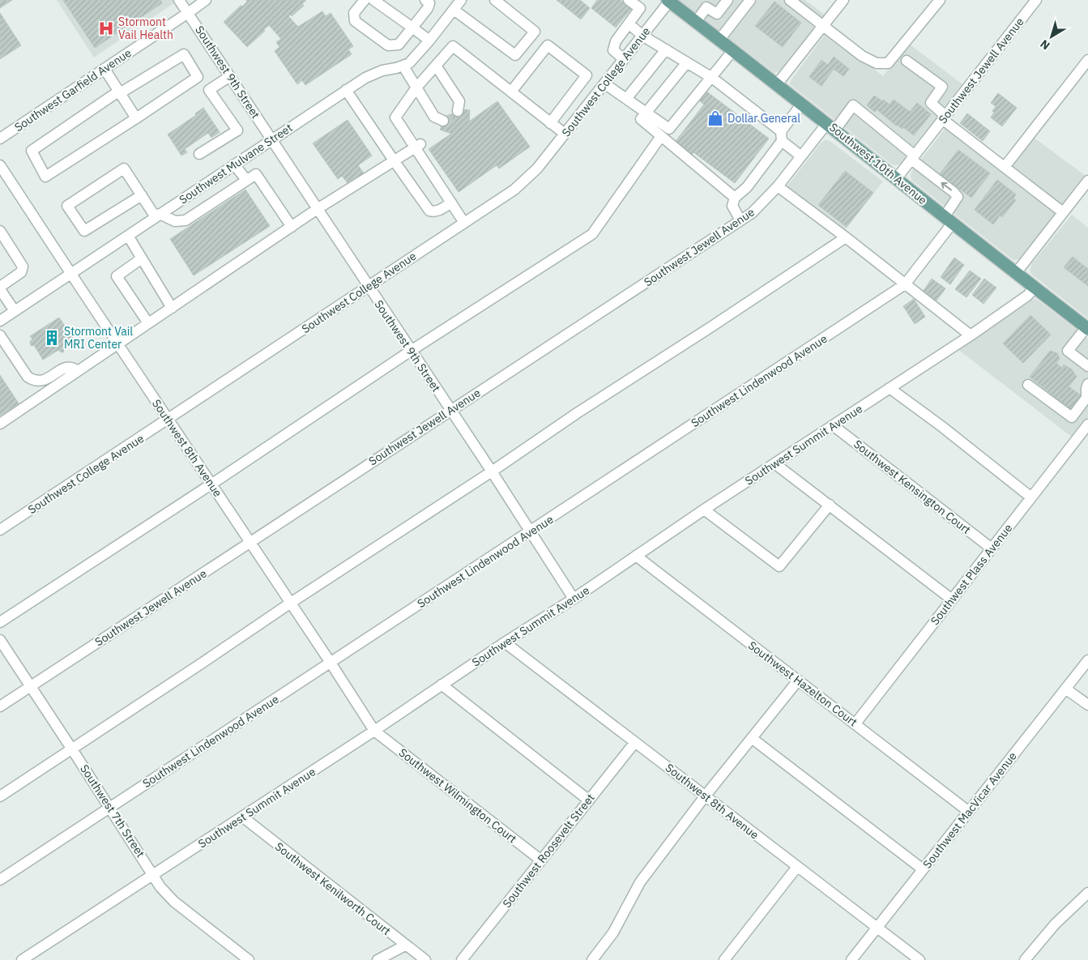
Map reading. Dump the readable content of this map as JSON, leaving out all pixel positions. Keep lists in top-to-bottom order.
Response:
{
  "streets": {
    "main road": ["Southwest 10th Avenue"],
    "street": [
      "Southwest Jewell Avenue",
      "Southwest 9th Street",
      "Southwest College Avenue",
      "Southwest Garfield Avenue",
      "Southwest Mulvane Street",
      "Southwest Lindenwood Avenue",
      "Southwest Summit Avenue",
      "Southwest 8th Avenue",
      "Southwest Kensington Court",
      "Southwest Plass Avenue",
      "Southwest Hazelton Court",
      "Southwest Wilmington Court",
      "Southwest MacVicar Avenue",
      "Southwest 7th Street",
      "Southwest Roosevelt Street",
      "Southwest Kenilworth Court"
    ]
  },
  "crossings": [
    ["Southwest Jewell Avenue", "Southwest 9th Street"],
    ["Southwest Jewell Avenue", "Southwest 10th Avenue"],
    ["Southwest Jewell Avenue", "Southwest Lindenwood Avenue"],
    ["Southwest Jewell Avenue", "Southwest 8th Avenue"],
    ["Southwest Jewell Avenue", "Southwest 7th Street"],
    ["Southwest 9th Street", "Southwest College Avenue"],
    ["Southwest 9th Street", "Southwest Garfield Avenue"],
    ["Southwest 9th Street", "Southwest Mulvane Street"],
    ["Southwest 9th Street", "Southwest Lindenwood Avenue"],
    ["Southwest 9th Street", "Southwest Summit Avenue"],
    ["Southwest College Avenue", "Southwest 10th Avenue"],
    ["Southwest College Avenue", "Southwest 8th Avenue"],
    ["Southwest Mulvane Street", "Southwest 8th Avenue"],
    ["Southwest 10th Avenue", "Southwest Lindenwood Avenue"],
    ["Southwest 10th Avenue", "Southwest Summit Avenue"],
    ["Southwest Lindenwood Avenue", "Southwest 8th Avenue"],
    ["Southwest Lindenwood Avenue", "Southwest 7th Street"],
    ["Southwest Summit Avenue", "Southwest 8th Avenue"],
    ["Southwest Summit Avenue", "Southwest Kensington Court"],
    ["Southwest Summit Avenue", "Southwest Hazelton Court"],
    ["Southwest Summit Avenue", "Southwest Wilmington Court"],
    ["Southwest Summit Avenue", "Southwest 7th Street"],
    ["Southwest Summit Avenue", "Southwest Kenilworth Court"],
    ["Southwest 8th Avenue", "Southwest Wilmington Court"],
    ["Southwest 8th Avenue", "Southwest MacVicar Avenue"],
    ["Southwest 8th Avenue", "Southwest Roosevelt Street"],
    ["Southwest Kensington Court", "Southwest Plass Avenue"],
    ["Southwest Plass Avenue", "Southwest Hazelton Court"],
    ["Southwest Hazelton Court", "Southwest MacVicar Avenue"],
    ["Southwest Wilmington Court", "Southwest Roosevelt Street"]
  ],
  "places": {
    "hospital": ["Stormont Vail Health"],
    "shop": ["Dollar General"],
    "building": ["Stormont Vail MRI Center"]
  },
  "north": "bottom left"
}
